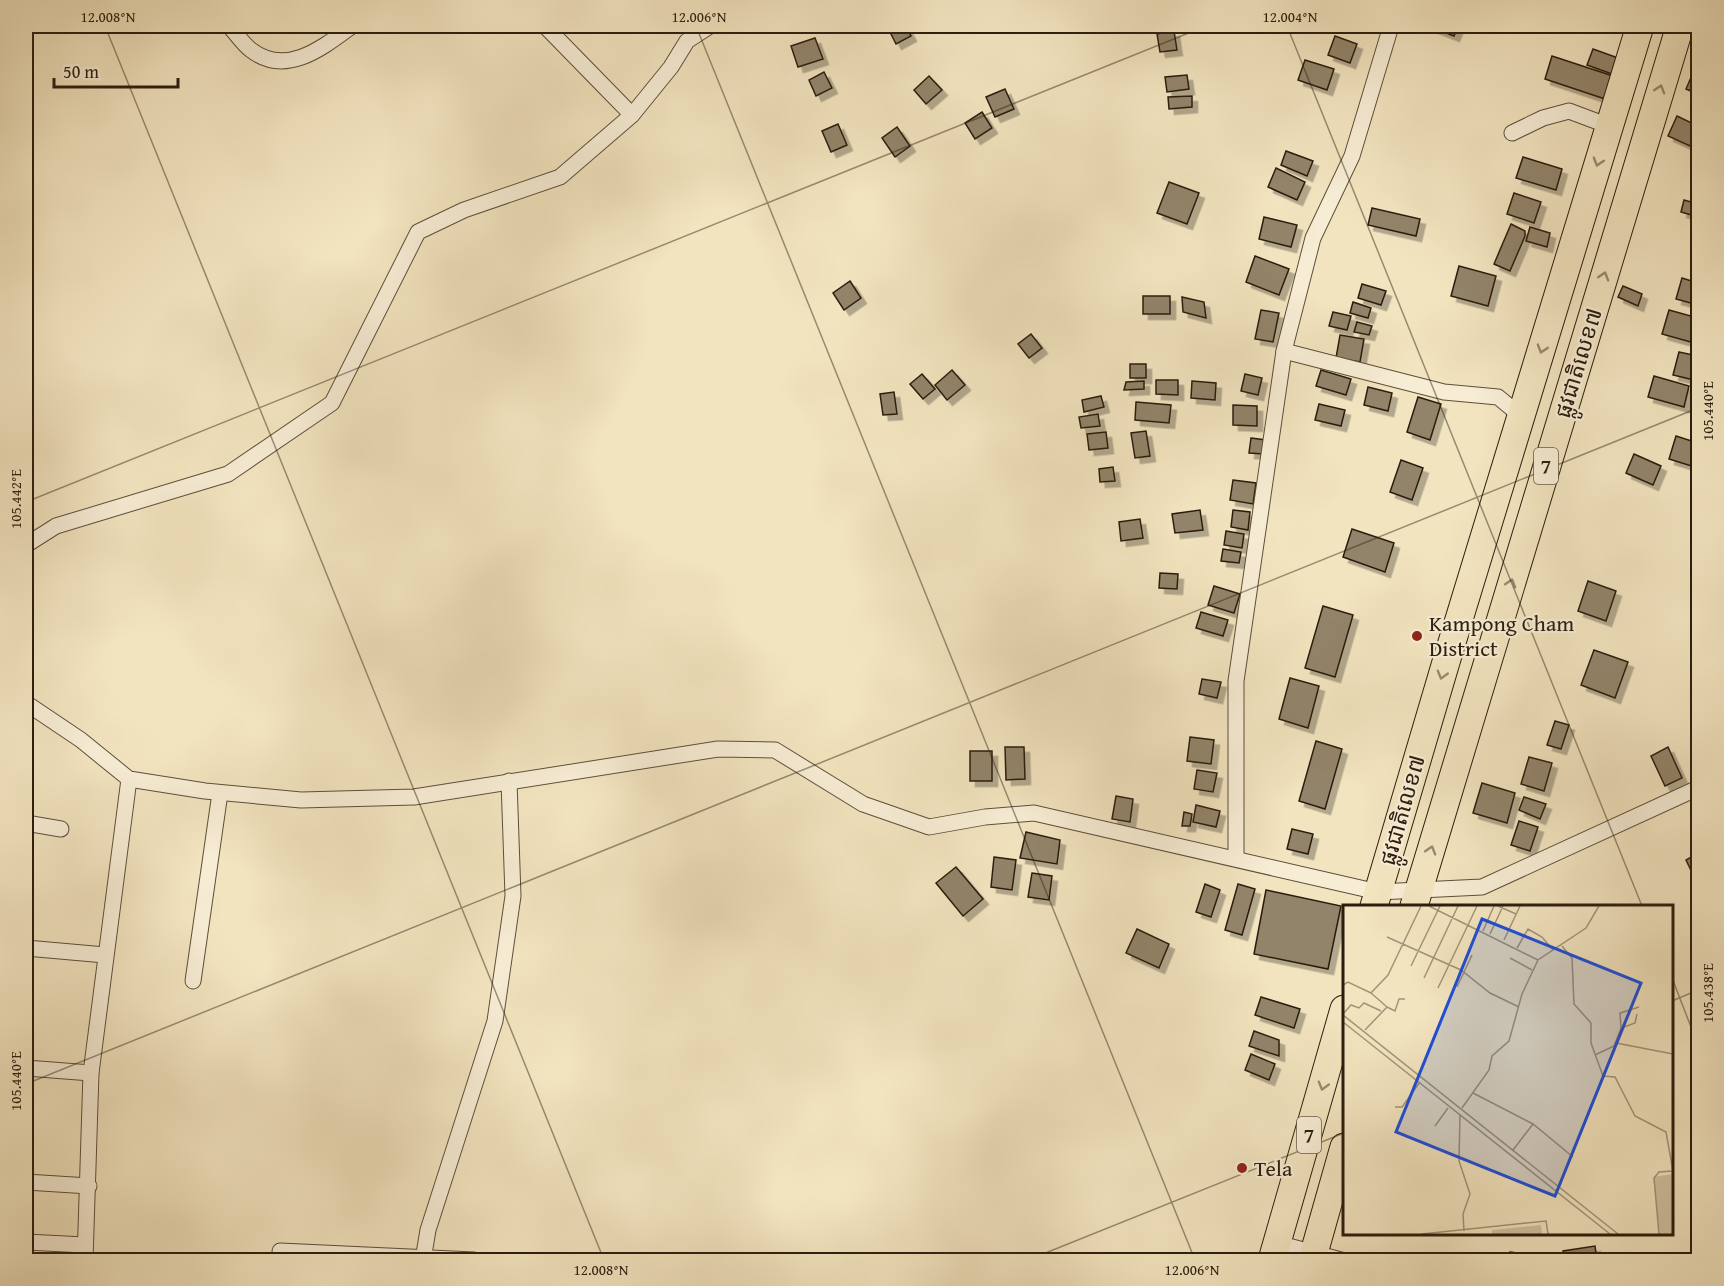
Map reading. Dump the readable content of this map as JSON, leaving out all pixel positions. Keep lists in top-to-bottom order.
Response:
{
  "streets": {
    "highway": ["ផ្លូវជាតិលេខ៧", "7"]
  },
  "places": ["Kampong Cham District", "Tela"],
  "scale_bar": "50 m",
  "coordinates": [
    "12.008°N",
    "12.006°N",
    "12.004°N",
    "105.440°E",
    "105.442°E",
    "105.438°E"
  ]
}
